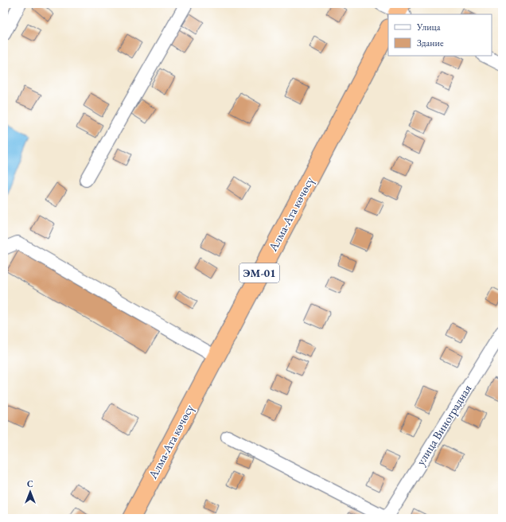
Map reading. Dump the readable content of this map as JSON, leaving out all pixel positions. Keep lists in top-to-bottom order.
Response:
{
  "streets": {
    "highway": ["Алма-Ата көчөсү", "ЭМ-01"],
    "street": ["улица Виноградная"]
  },
  "legend": ["Улица", "Здание"],
  "north": "top"
}
